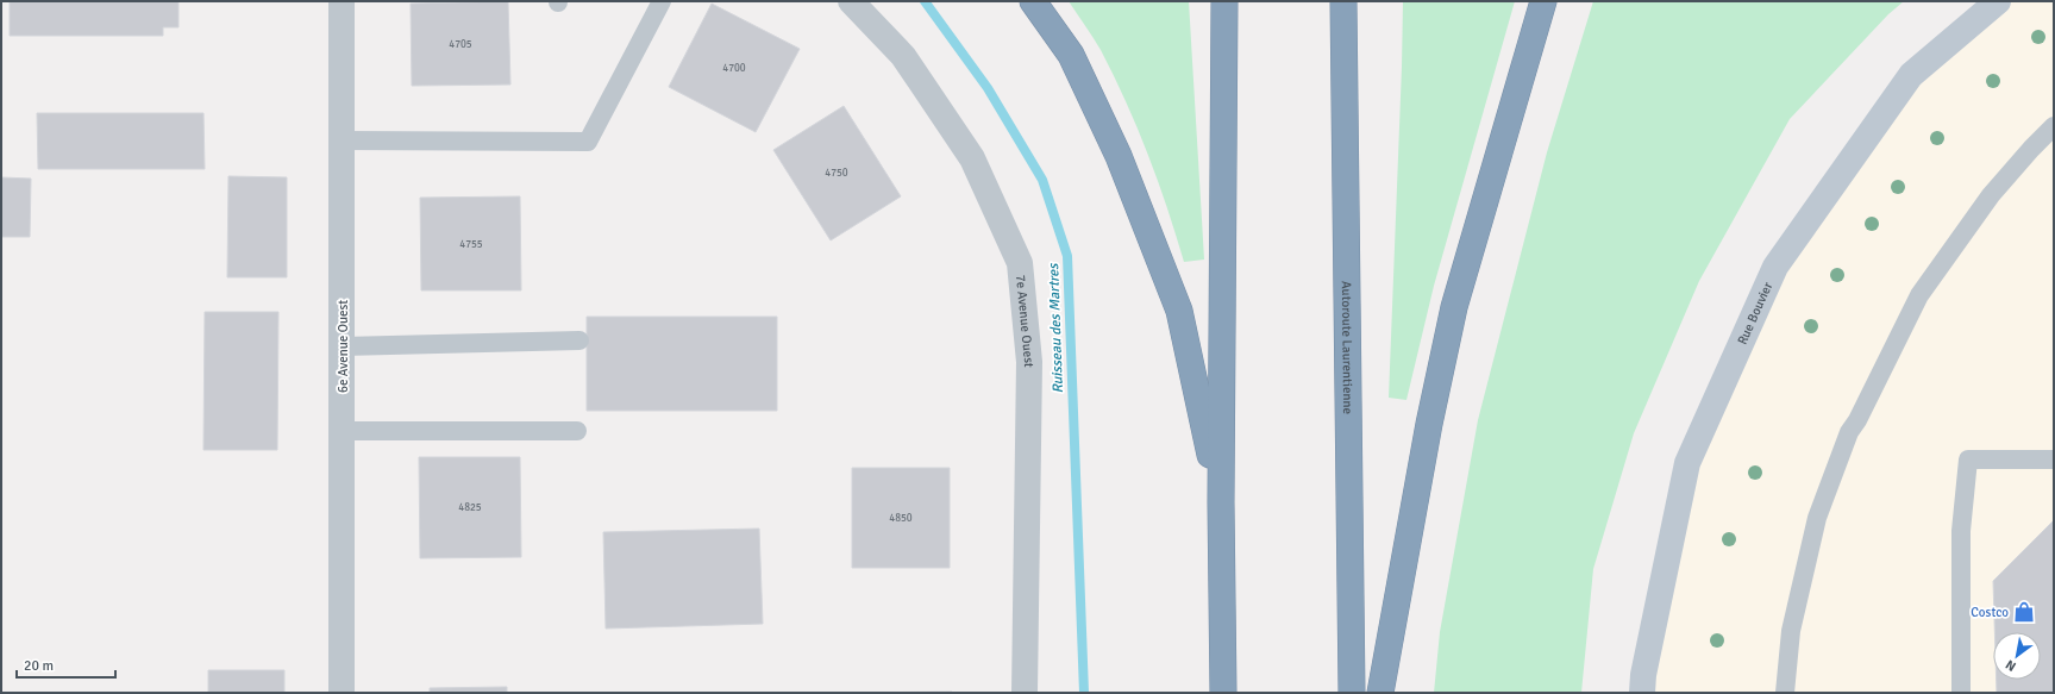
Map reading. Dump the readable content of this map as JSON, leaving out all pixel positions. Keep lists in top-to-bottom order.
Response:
{
  "streets": {
    "highway": ["Autoroute Laurentienne"],
    "street": ["Rue Bouvier", "7e Avenue Ouest", "6e Avenue Ouest"]
  },
  "water": ["Ruisseau des Martres"],
  "places": {
    "shop": ["Costco"]
  },
  "house_numbers": [
    "4705",
    "4700",
    "4750",
    "4755",
    "4825",
    "4850"
  ],
  "scale_bar": "20 m",
  "north": "bottom left"
}
